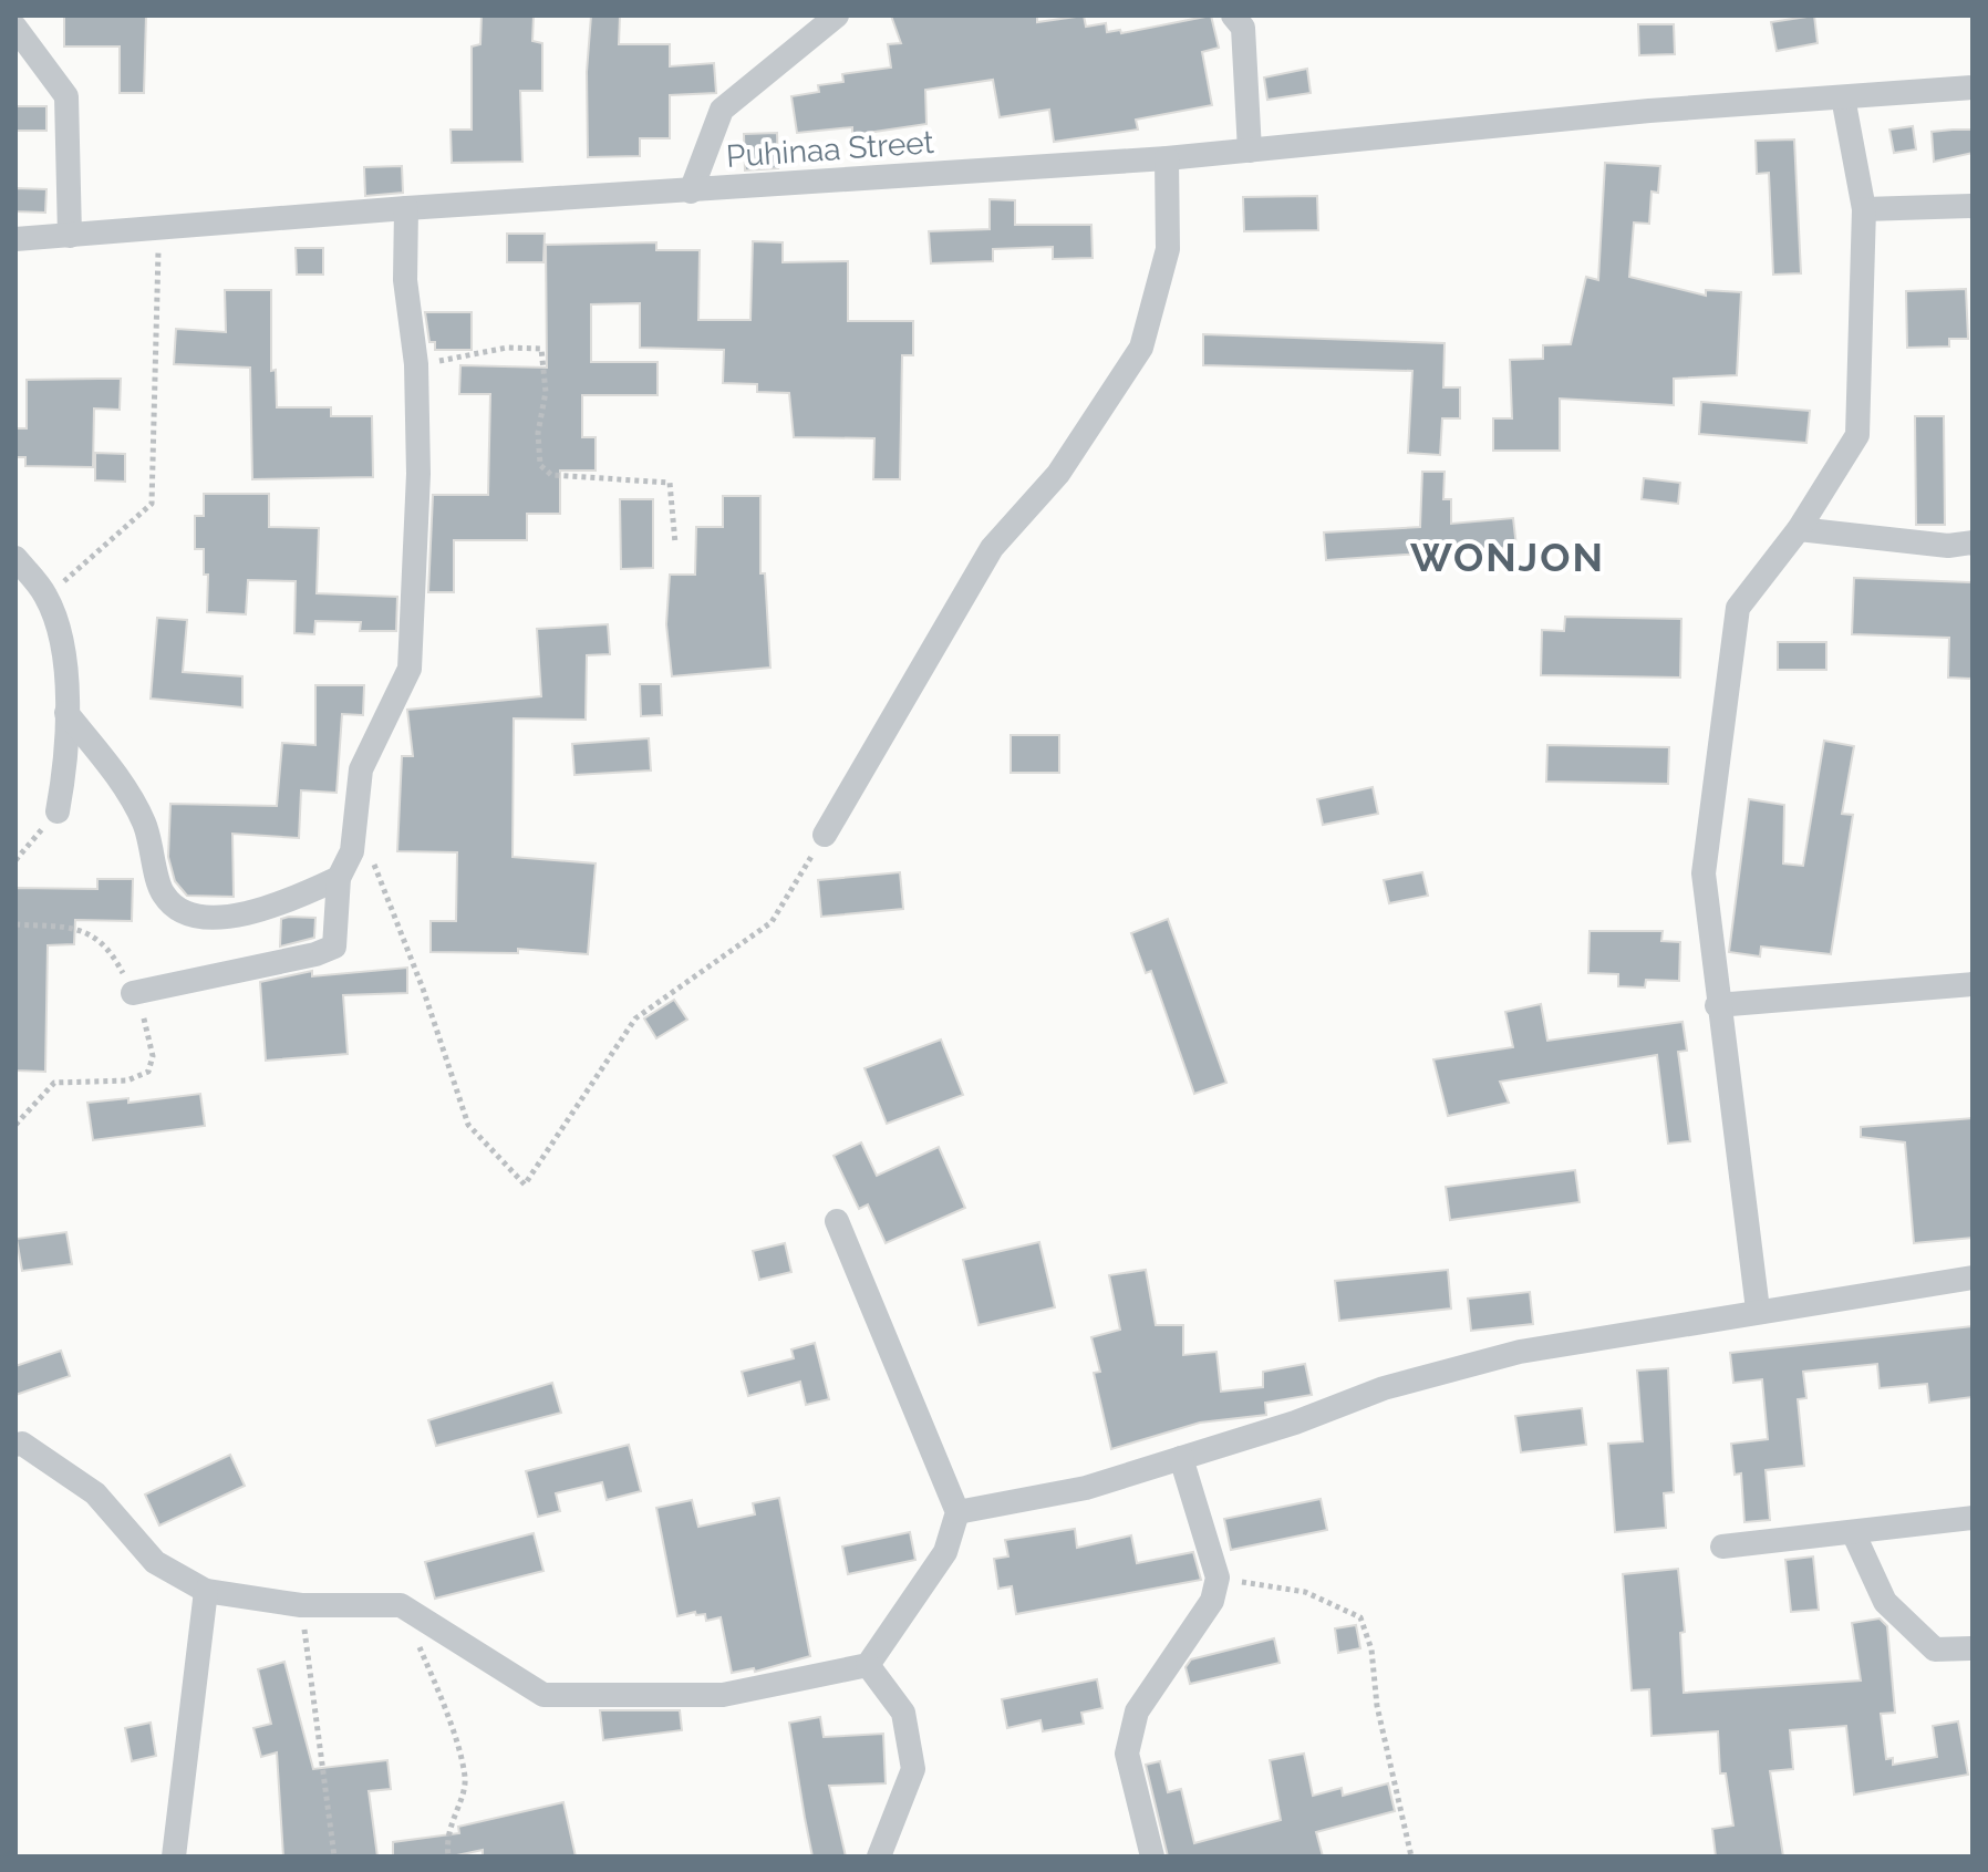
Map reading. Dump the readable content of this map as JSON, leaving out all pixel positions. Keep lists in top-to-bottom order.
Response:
{
  "streets": {
    "street": ["Puhinaa Street"]
  },
  "districts": ["WONJON"]
}
